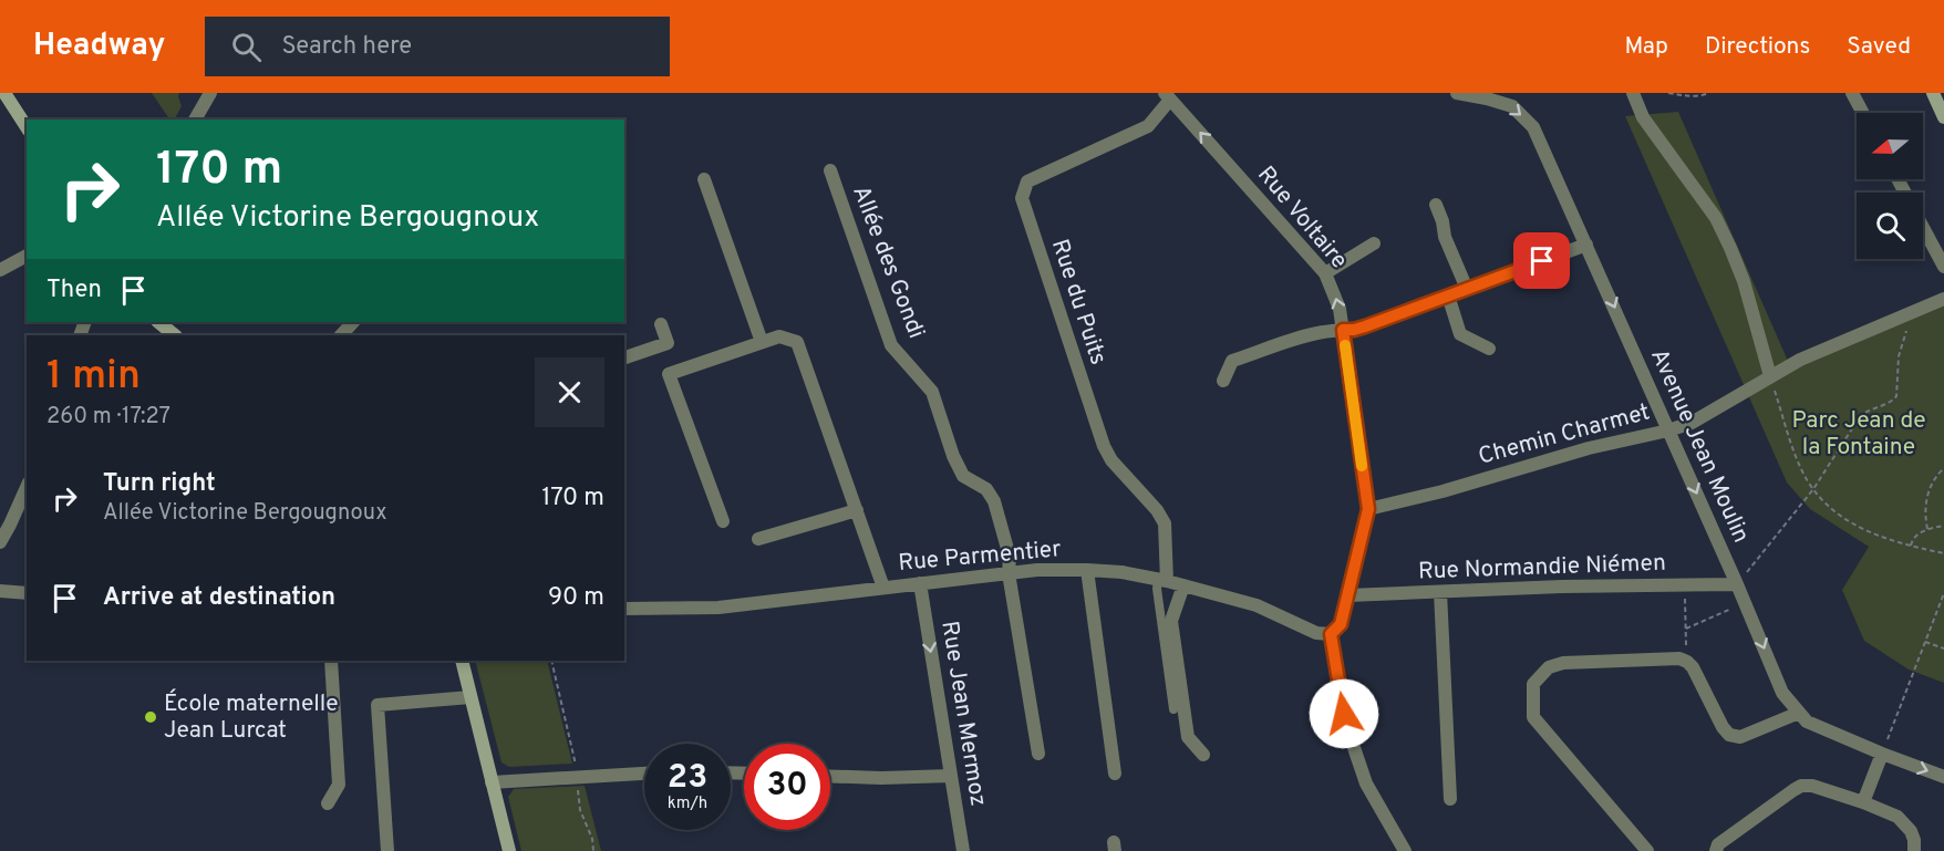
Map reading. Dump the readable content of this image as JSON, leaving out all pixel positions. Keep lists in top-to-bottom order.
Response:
{
  "streets": {
    "street": [
      "Rue Voltaire",
      "Allée des Gondi",
      "Rue du Puits",
      "Chemin Charmet",
      "Avenue Jean Moulin",
      "Rue Parmentier",
      "Rue Normandie Niémen",
      "Rue Jean Mermoz"
    ]
  },
  "crossings": [
    ["Rue Voltaire", "Rue du Puits"],
    ["Rue Voltaire", "Chemin Charmet"],
    ["Rue Voltaire", "Rue Parmentier"],
    ["Rue Voltaire", "Rue Normandie Niémen"],
    ["Allée des Gondi", "Rue Parmentier"],
    ["Rue du Puits", "Rue Parmentier"],
    ["Chemin Charmet", "Avenue Jean Moulin"],
    ["Avenue Jean Moulin", "Rue Normandie Niémen"],
    ["Rue Parmentier", "Rue Jean Mermoz"]
  ],
  "one_way": ["Rue Voltaire", "Avenue Jean Moulin", "Rue Jean Mermoz"],
  "parks": ["Parc Jean de la Fontaine"],
  "places": ["École maternelle Jean Lurcat"],
  "north": "left",
  "page": {
    "header": "Headway",
    "search": "Search here",
    "nav": ["Map", "Directions", "Saved"],
    "turn": ["170 m", "Allée Victorine Bergougnoux"],
    "then": "Then",
    "heading": ["1 min", "260 m · 17:27"],
    "list": [
      {
        "name": "Turn right",
        "note": "Allée Victorine Bergougnoux",
        "value": "170 m"
      },
      {
        "name": "Arrive at destination",
        "value": "90 m"
      }
    ],
    "speed": "23 km/h",
    "limit": "30"
  }
}
